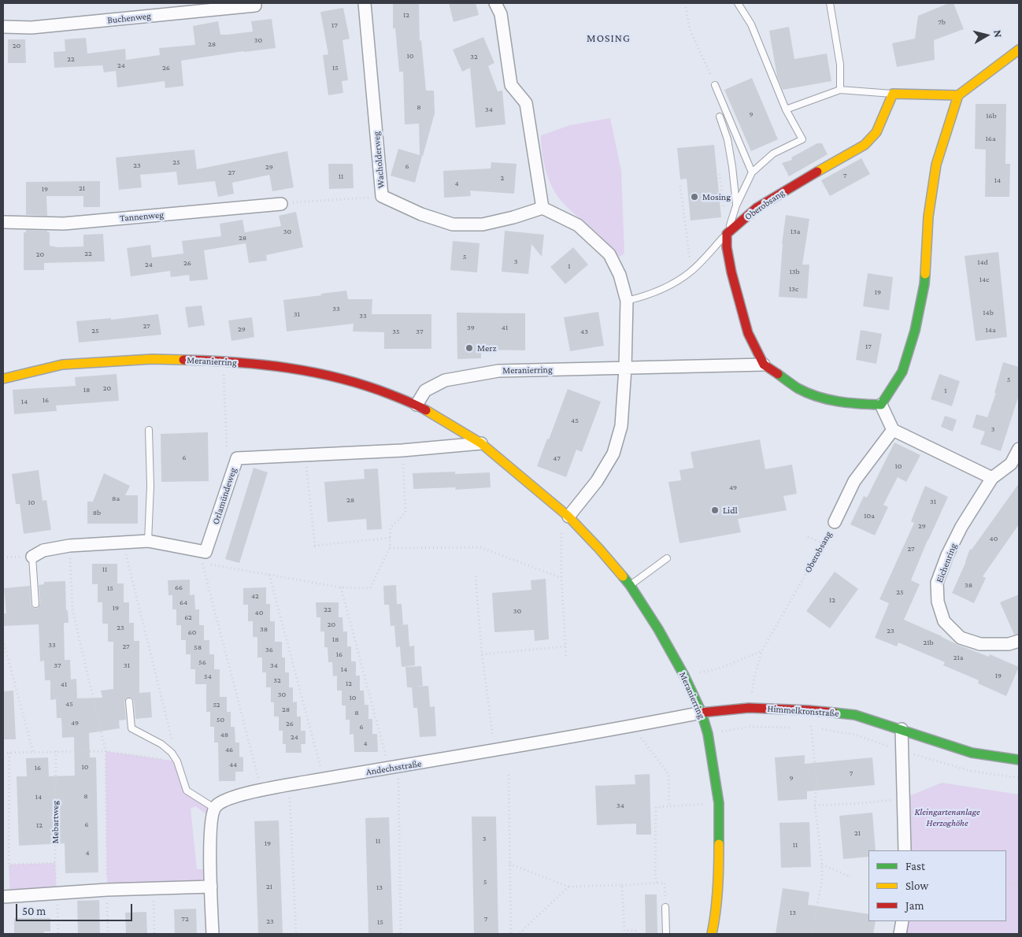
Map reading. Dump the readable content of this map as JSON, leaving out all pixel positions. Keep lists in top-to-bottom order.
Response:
{
  "streets": {
    "street": [
      "Buchenweg",
      "Wacholderweg",
      "Oberobsang",
      "Tannenweg",
      "Meranierring",
      "Orlamündeweg",
      "Eichenring",
      "Himmelkronstraße",
      "Andechsstraße"
    ],
    "path": ["Mebartweg"]
  },
  "crossings": [
    ["Oberobsang", "Himmelkronstraße"],
    ["Meranierring", "Orlamündeweg"],
    ["Meranierring", "Himmelkronstraße"],
    ["Meranierring", "Andechsstraße"],
    ["Himmelkronstraße", "Andechsstraße"]
  ],
  "districts": ["MOSING"],
  "parks": ["Kleingartenanlage Herzoghöhe"],
  "places": ["Mosing", "Merz", "Lidl"],
  "house_numbers": [
    "12",
    "7b",
    "17",
    "30",
    "28",
    "20",
    "10",
    "32",
    "22",
    "24",
    "26",
    "15",
    "8",
    "34",
    "9",
    "16b",
    "16a",
    "25",
    "23",
    "6",
    "29",
    "27",
    "7",
    "11",
    "2",
    "14",
    "4",
    "21",
    "19",
    "30",
    "13a",
    "28",
    "22",
    "20",
    "5",
    "3",
    "14d",
    "26",
    "24",
    "1",
    "13b",
    "14c",
    "13c",
    "19",
    "33",
    "14b",
    "31",
    "33",
    "27",
    "39",
    "41",
    "29",
    "14a",
    "25",
    "35",
    "37",
    "43",
    "17",
    "5",
    "20",
    "18",
    "1",
    "16",
    "14",
    "45",
    "3",
    "6",
    "47",
    "10",
    "49",
    "8a",
    "28",
    "31",
    "10",
    "8b",
    "10a",
    "29",
    "40",
    "27",
    "11",
    "38",
    "66",
    "15",
    "25",
    "42",
    "12",
    "64",
    "19",
    "22",
    "30",
    "40",
    "62",
    "20",
    "23",
    "38",
    "23",
    "60",
    "18",
    "21b",
    "33",
    "27",
    "58",
    "36",
    "16",
    "21a",
    "56",
    "37",
    "31",
    "34",
    "14",
    "19",
    "54",
    "32",
    "12",
    "41",
    "30",
    "10",
    "45",
    "52",
    "28",
    "8",
    "50",
    "49",
    "26",
    "6",
    "48",
    "24",
    "4",
    "46",
    "44",
    "10",
    "16",
    "7",
    "9",
    "8",
    "14",
    "34",
    "6",
    "12",
    "21",
    "3",
    "11",
    "19",
    "11",
    "4",
    "5",
    "21",
    "13",
    "13",
    "72",
    "7",
    "23",
    "15"
  ],
  "legend": ["Fast", "Slow", "Jam"],
  "scale_bar": "50 m",
  "north": "right"
}
